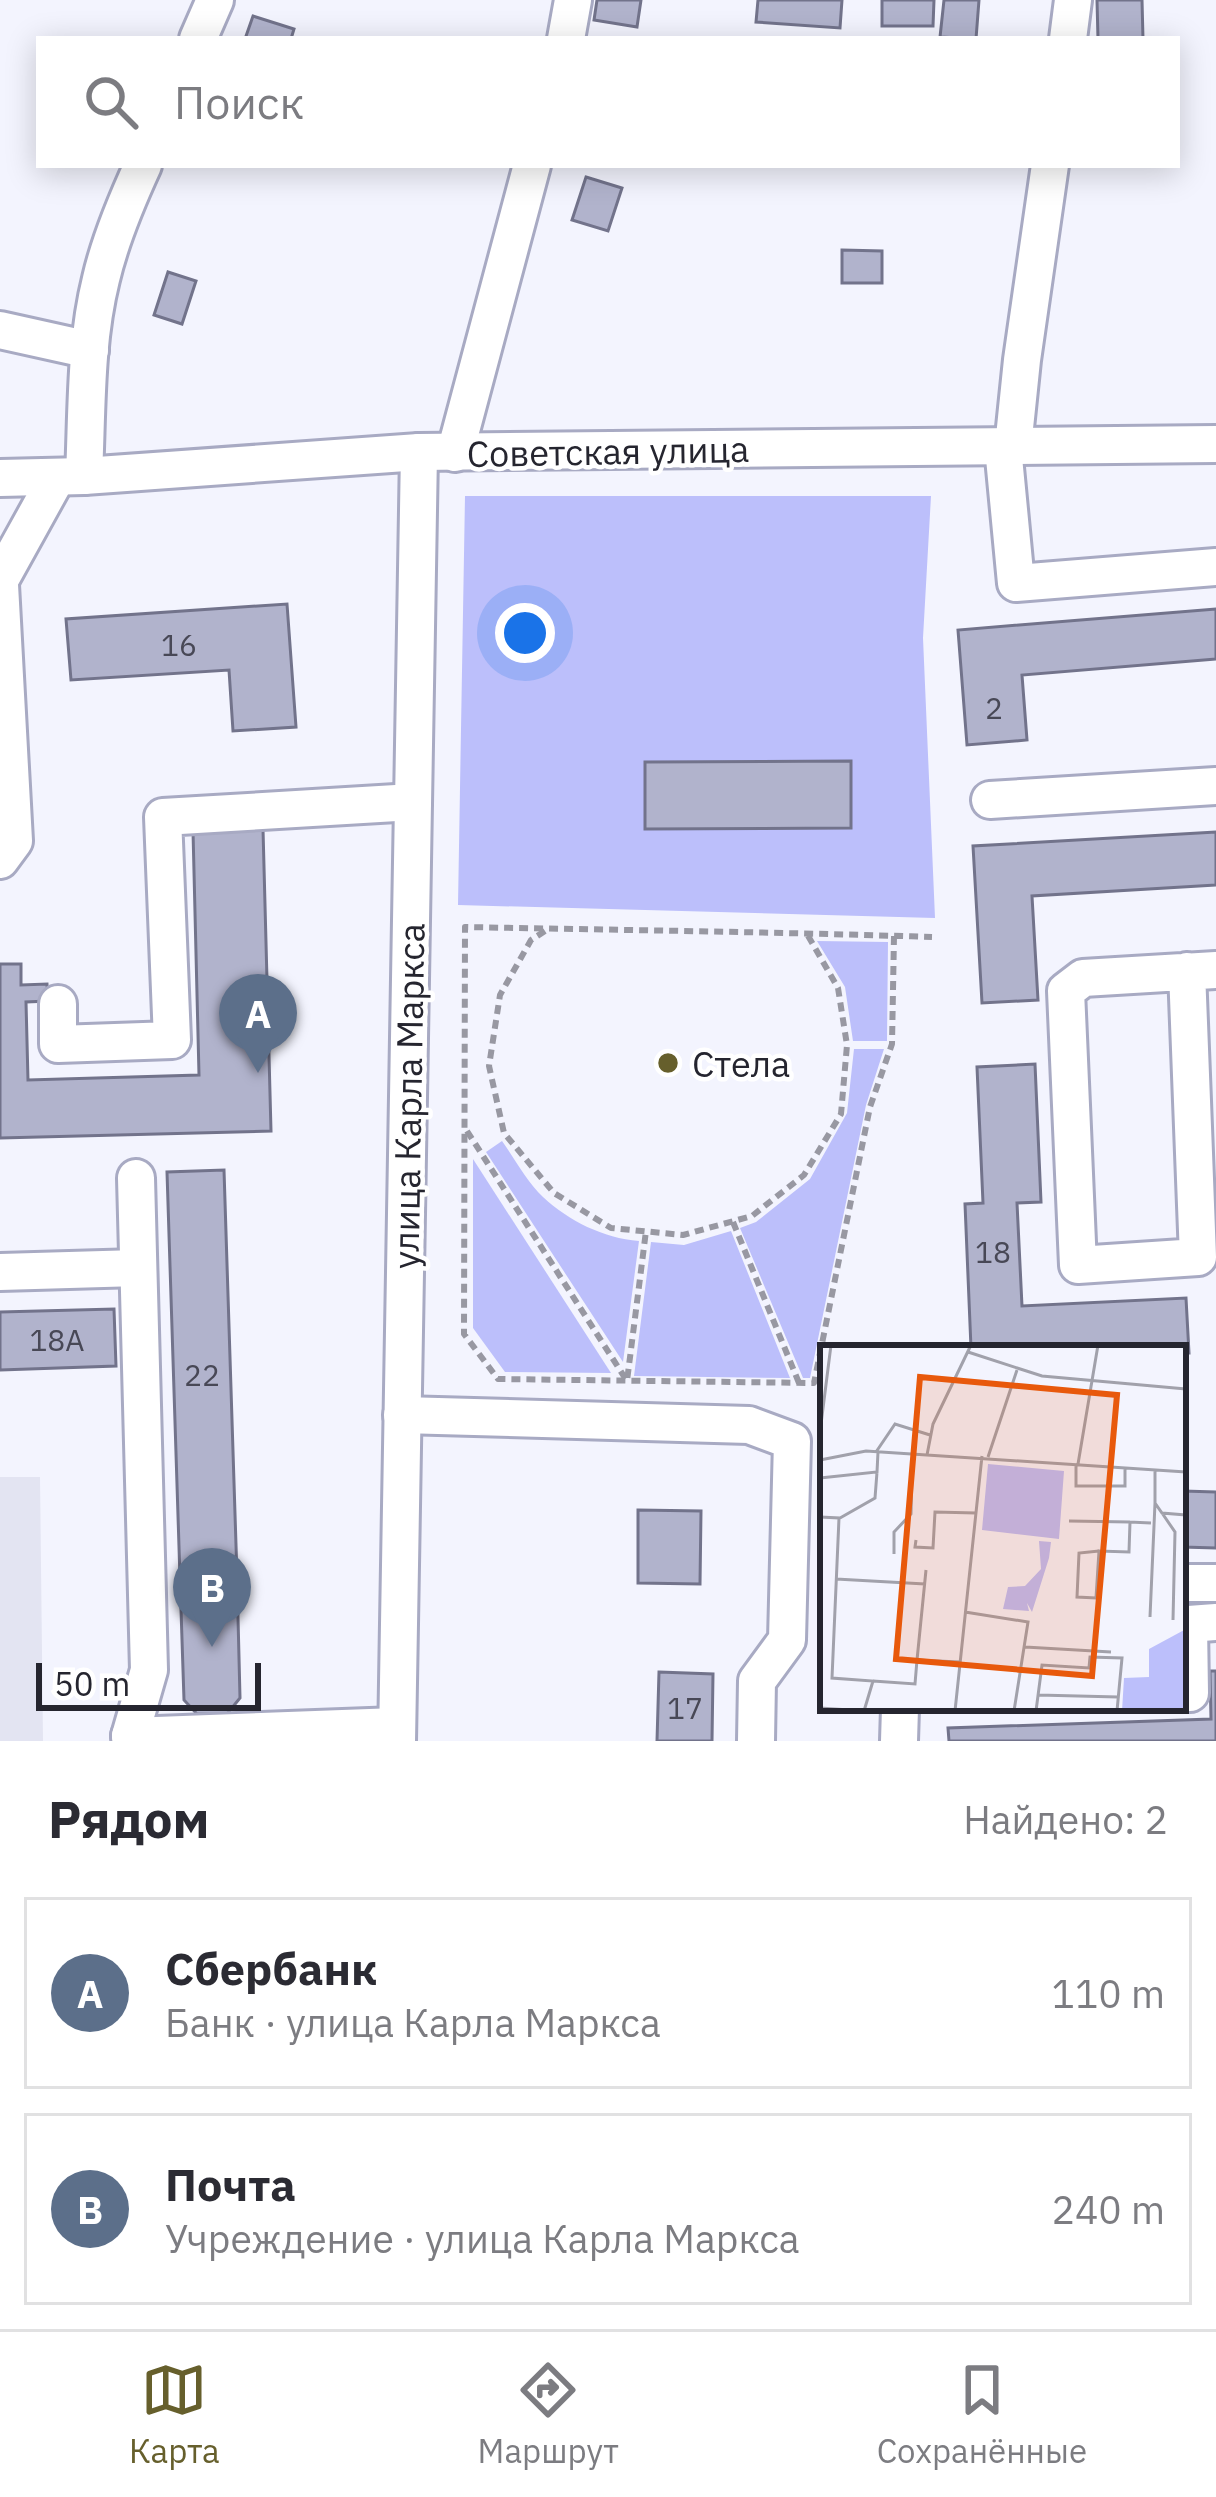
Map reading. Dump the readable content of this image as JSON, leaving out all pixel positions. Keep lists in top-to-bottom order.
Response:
{
  "streets": {
    "street": ["Советская улица", "улица Карла Маркса"]
  },
  "crossings": [
    ["Советская улица", "улица Карла Маркса"]
  ],
  "places": ["Стела"],
  "house_numbers": [
    "16",
    "2",
    "18",
    "18А",
    "22",
    "17"
  ],
  "scale_bar": "50 m",
  "page": {
    "search": "Поиск",
    "pins": ["A", "B"],
    "scale": "50 m",
    "heading": ["Рядом", "Найдено: 2"],
    "list": [
      {
        "mark": "A",
        "name": "Сбербанк",
        "note": "Банк · улица Карла Маркса",
        "value": "110 m"
      },
      {
        "mark": "B",
        "name": "Почта",
        "note": "Учреждение · улица Карла Маркса",
        "value": "240 m"
      }
    ],
    "nav": ["Карта", "Маршрут", "Сохранённые"]
  }
}
